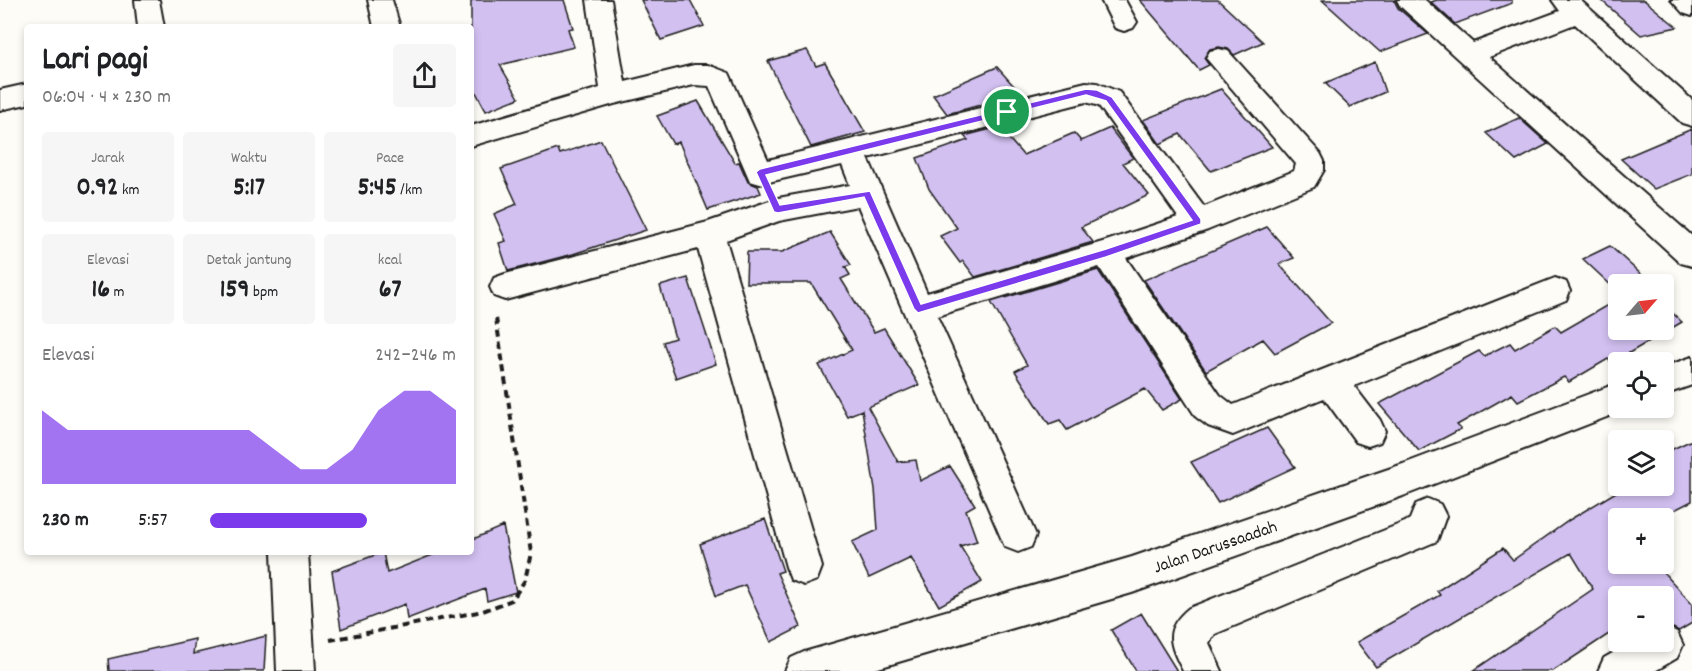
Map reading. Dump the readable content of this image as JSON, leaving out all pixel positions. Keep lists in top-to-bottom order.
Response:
{
  "streets": {
    "street": ["Jalan Darussaadah"]
  },
  "north": "top right",
  "page": {
    "heading": ["Lari pagi", "06:04 · 4 × 230 m"],
    "stats": [
      ["Jarak", "0.92 km"],
      ["Waktu", "5:17"],
      ["Pace", "5:45 /km"],
      ["Elevasi", "16 m"],
      ["Detak jantung", "159 bpm"],
      ["kcal", "67"]
    ],
    "map_buttons": ["+", "−"],
    "chart": ["Elevasi", "242–246 m"],
    "list": [
      {
        "name": "230 m",
        "note": "5:57"
      }
    ]
  }
}
